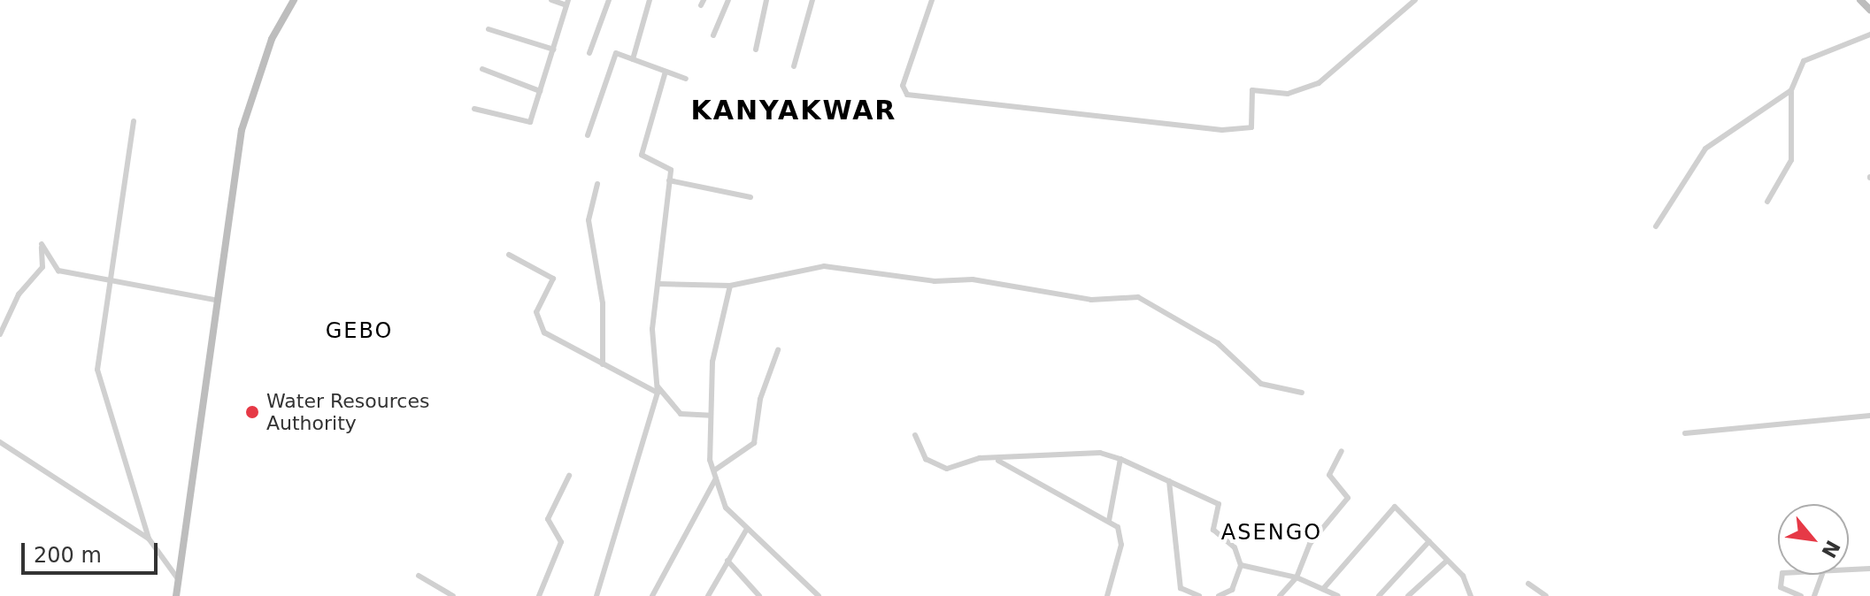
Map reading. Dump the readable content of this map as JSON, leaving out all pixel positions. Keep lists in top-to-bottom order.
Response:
{
  "districts": ["KANYAKWAR", "GEBO", "ASENGO"],
  "places": ["Water Resources Authority"],
  "scale_bar": "200 m",
  "north": "bottom right"
}
